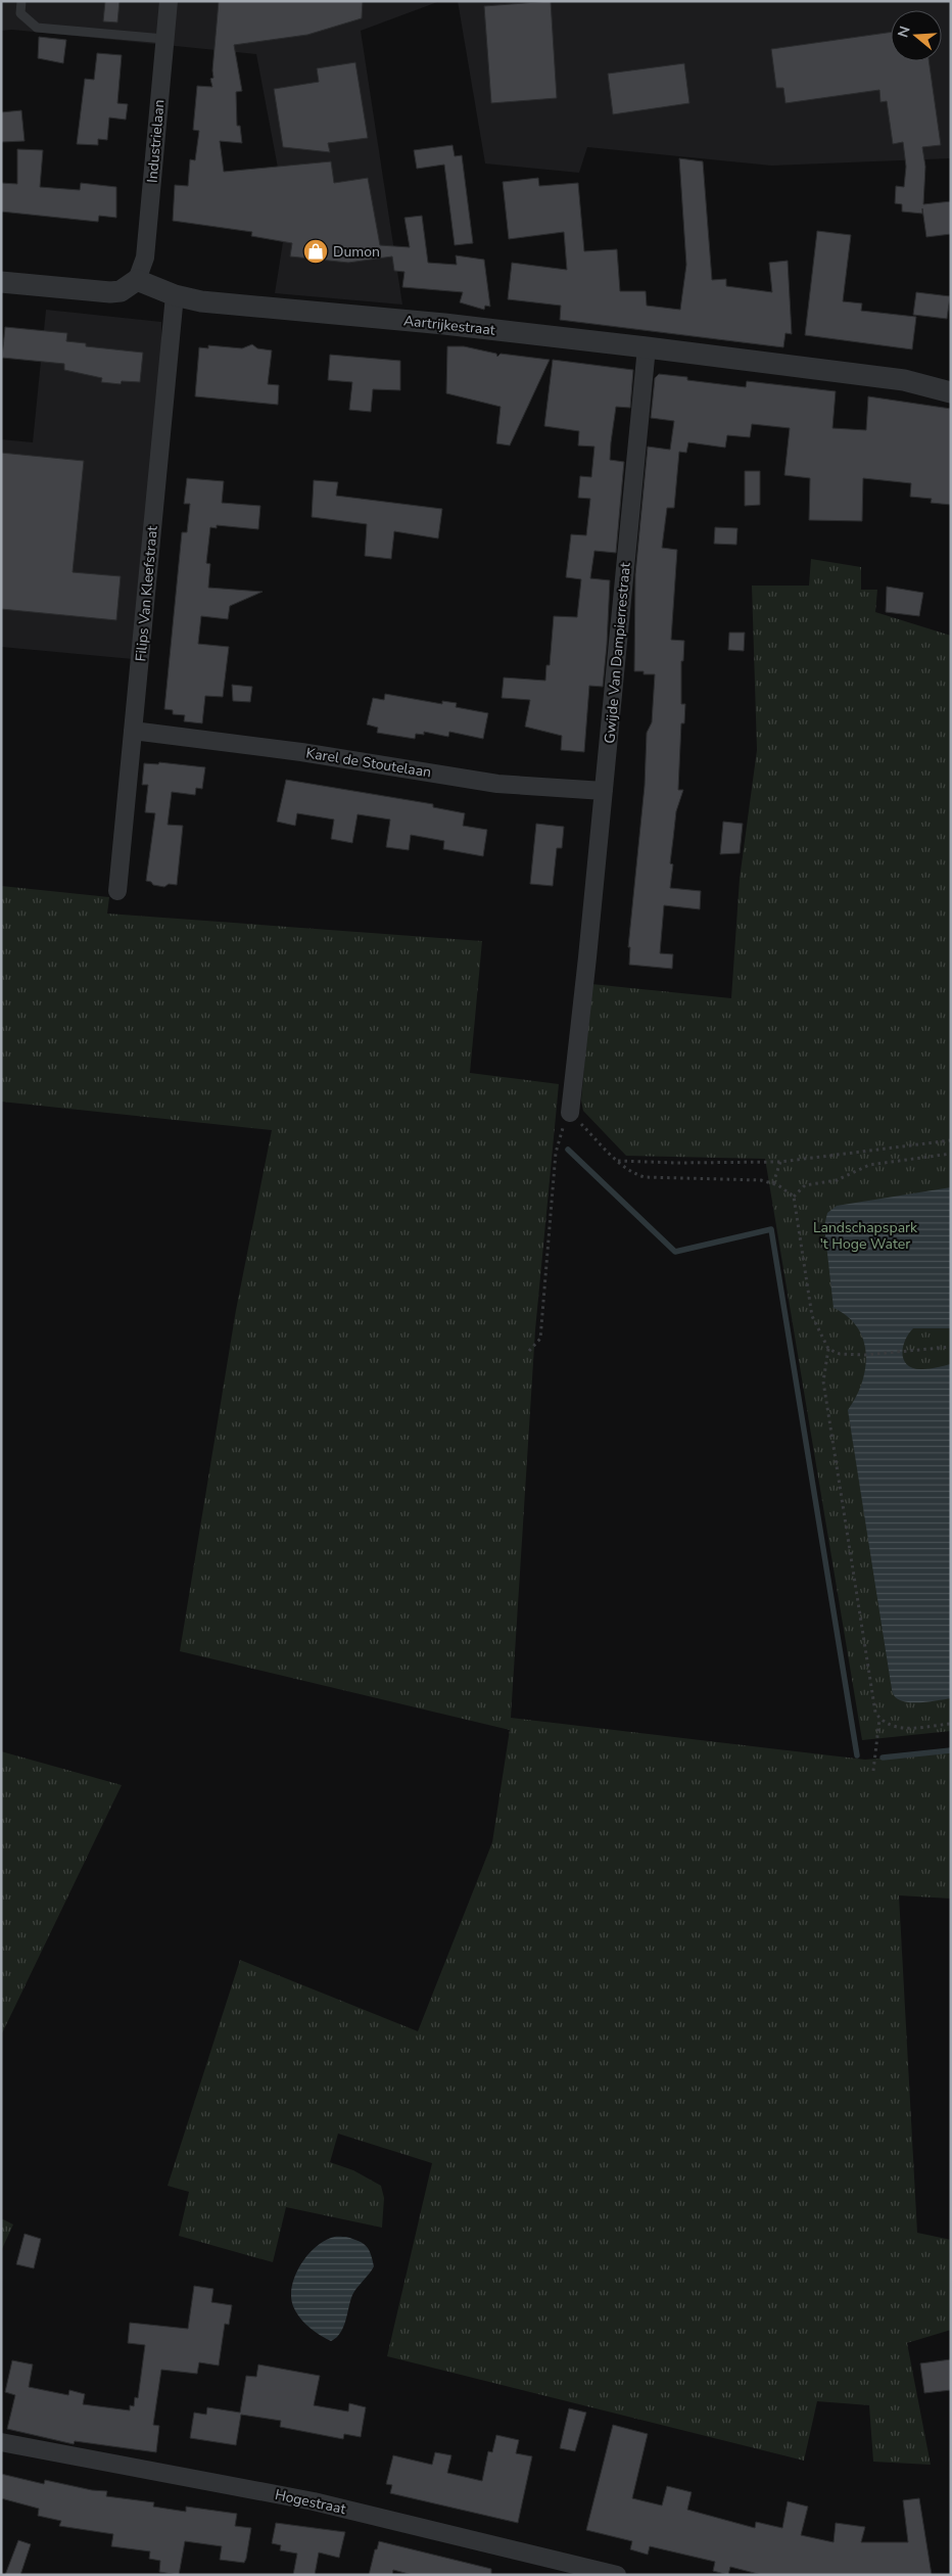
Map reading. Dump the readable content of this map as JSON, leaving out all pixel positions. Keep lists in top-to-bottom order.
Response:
{
  "streets": {
    "street": [
      "Industrielaan",
      "Aartrijkestraat",
      "Filips Van Kleefstraat",
      "Gwijde Van Dampierrestraat",
      "Karel de Stoutelaan",
      "Hogestraat"
    ]
  },
  "crossings": [
    ["Industrielaan", "Aartrijkestraat"],
    ["Aartrijkestraat", "Filips Van Kleefstraat"],
    ["Aartrijkestraat", "Gwijde Van Dampierrestraat"],
    ["Filips Van Kleefstraat", "Karel de Stoutelaan"],
    ["Gwijde Van Dampierrestraat", "Karel de Stoutelaan"]
  ],
  "parks": ["Landschapspark 't Hoge Water"],
  "places": {
    "shop": ["Dumon"]
  },
  "north": "left"
}
